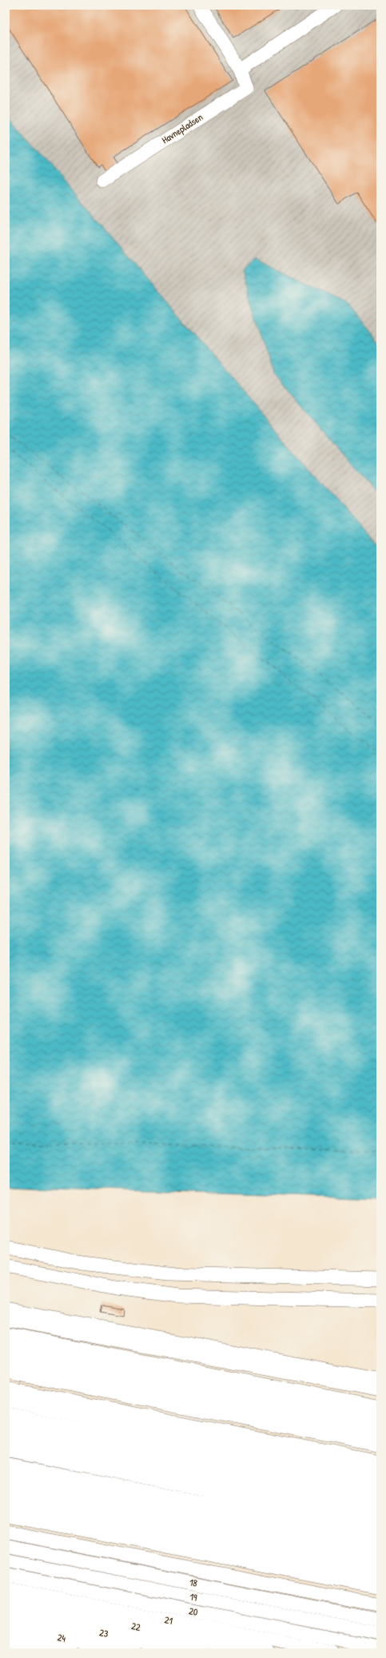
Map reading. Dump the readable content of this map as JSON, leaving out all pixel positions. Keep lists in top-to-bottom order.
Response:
{
  "streets": {
    "lane": [
      "Havnepladsen",
      "18",
      "19",
      "20",
      "21",
      "22",
      "23",
      "24"
    ]
  }
}
